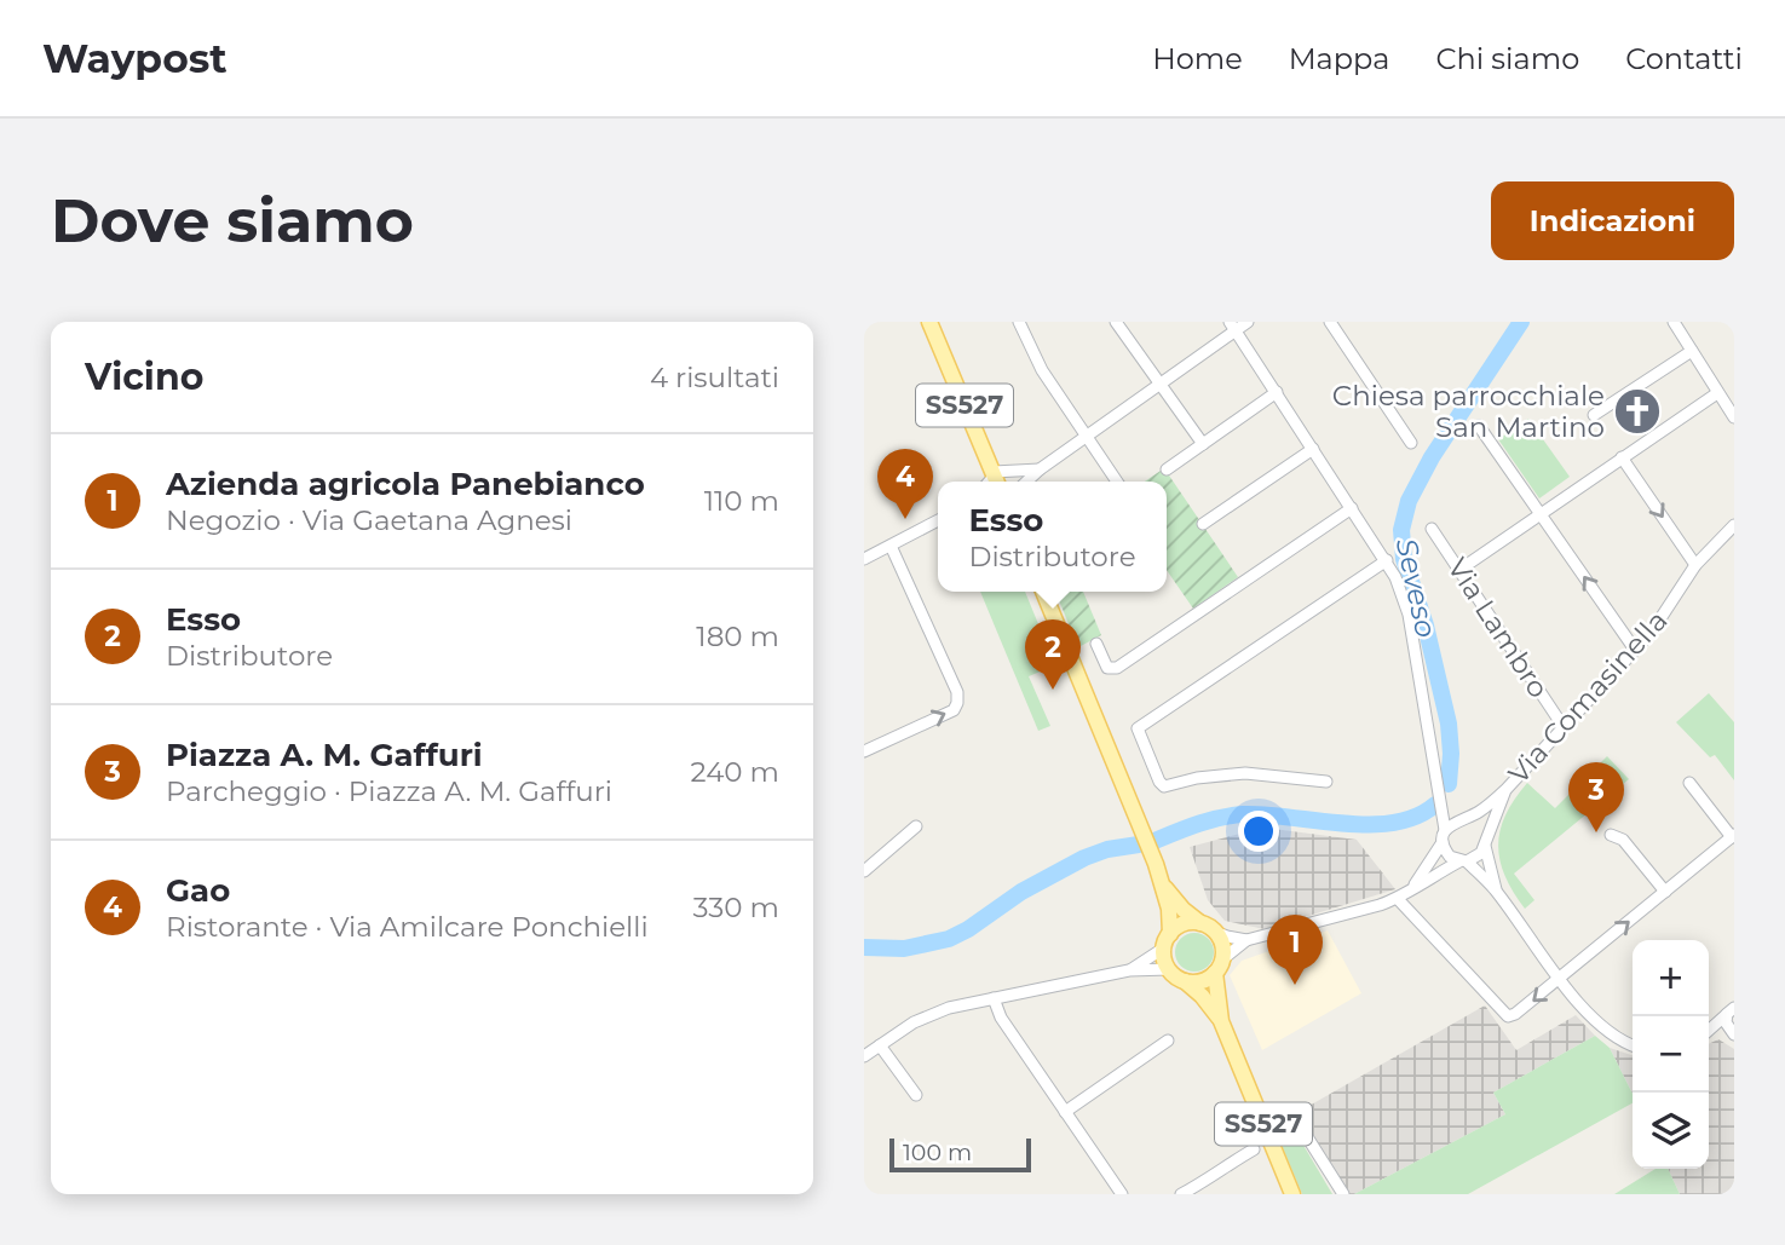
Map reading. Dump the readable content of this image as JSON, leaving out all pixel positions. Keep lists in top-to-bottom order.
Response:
{
  "streets": {
    "main road": ["SS527"],
    "street": ["Via Lambro", "Via Comasinella"]
  },
  "crossings": [
    ["Via Lambro", "Via Comasinella"]
  ],
  "water": ["Seveso"],
  "places": {
    "church": ["Chiesa parrocchiale San Martino"]
  },
  "scale_bar": "100 m",
  "page": {
    "header": "Waypost",
    "nav": [
      "Home",
      "Mappa",
      "Chi siamo",
      "Contatti"
    ],
    "buttons": "Indicazioni",
    "title": "Dove siamo",
    "heading": ["Vicino", "4 risultati"],
    "list": [
      {
        "mark": "1",
        "name": "Azienda agricola Panebianco",
        "note": "Negozio · Via Gaetana Agnesi",
        "value": "110 m"
      },
      {
        "mark": "2",
        "name": "Esso",
        "note": "Distributore",
        "value": "180 m"
      },
      {
        "mark": "3",
        "name": "Piazza A. M. Gaffuri",
        "note": "Parcheggio · Piazza A. M. Gaffuri",
        "value": "240 m"
      },
      {
        "mark": "4",
        "name": "Gao",
        "note": "Ristorante · Via Amilcare Ponchielli",
        "value": "330 m"
      }
    ],
    "pins": [
      "4",
      "2",
      "3",
      "1"
    ],
    "popup": ["Esso", "Distributore"],
    "map_buttons": ["+", "−"],
    "scale": "100 m"
  }
}
